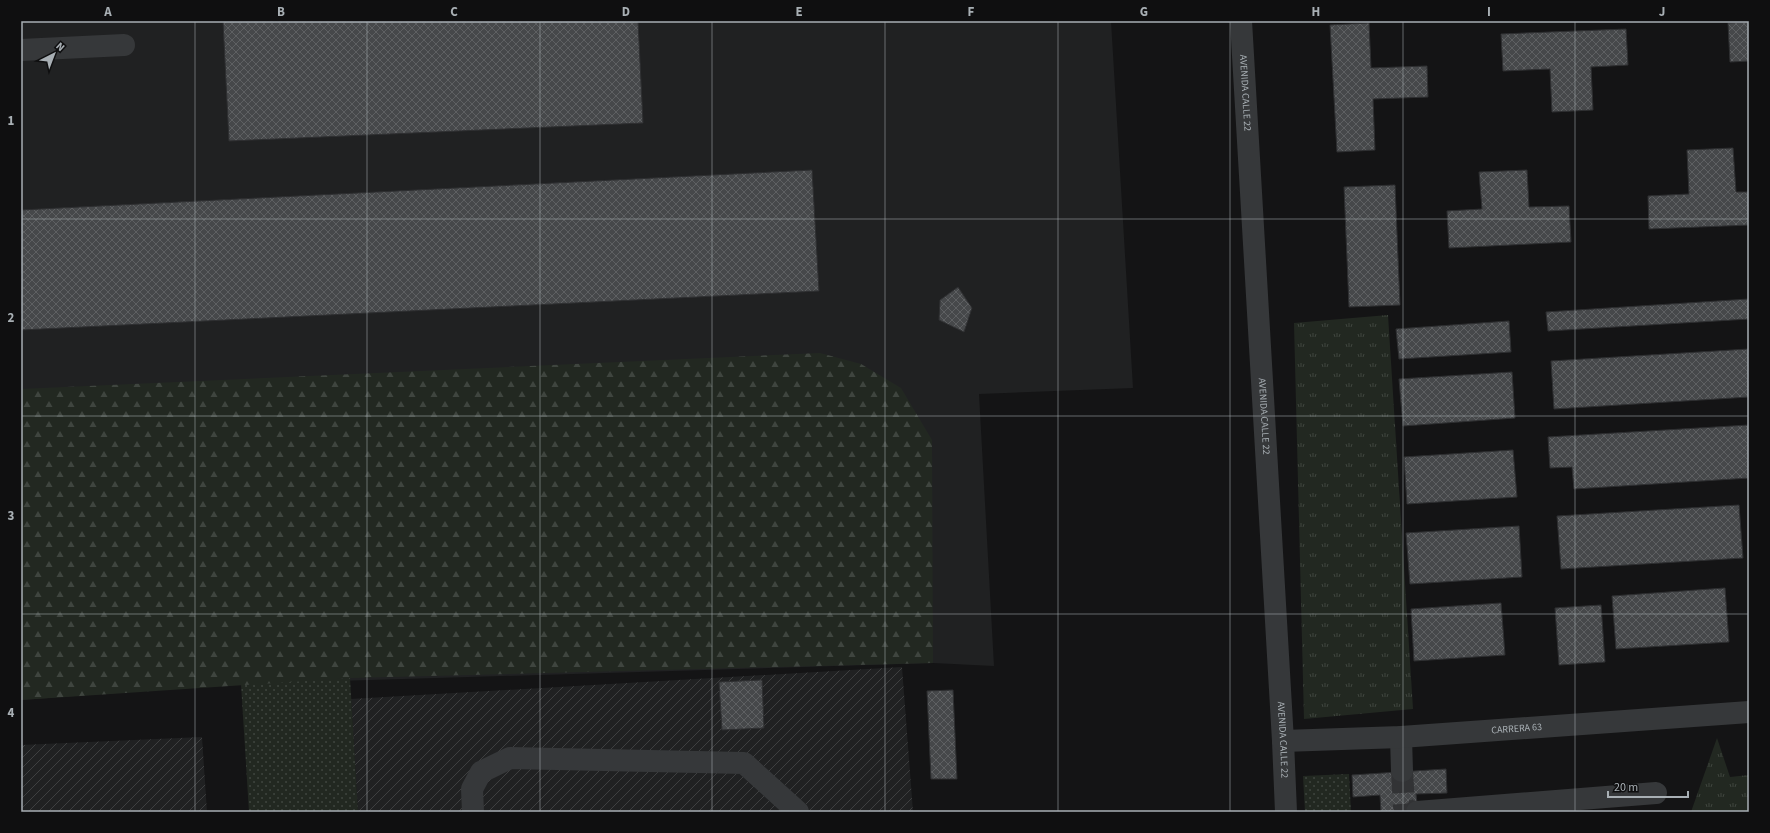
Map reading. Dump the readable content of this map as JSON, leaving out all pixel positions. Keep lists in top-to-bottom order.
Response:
{
  "streets": {
    "street": ["AVENIDA CALLE 22", "CARRERA 63"]
  },
  "crossings": [
    ["AVENIDA CALLE 22", "CARRERA 63"]
  ],
  "scale_bar": "20 m",
  "north": "top right",
  "grid": {
    "columns": [
      "A",
      "B",
      "C",
      "D",
      "E",
      "F",
      "G",
      "H",
      "I",
      "J"
    ],
    "rows": [
      "1",
      "2",
      "3",
      "4"
    ]
  }
}
